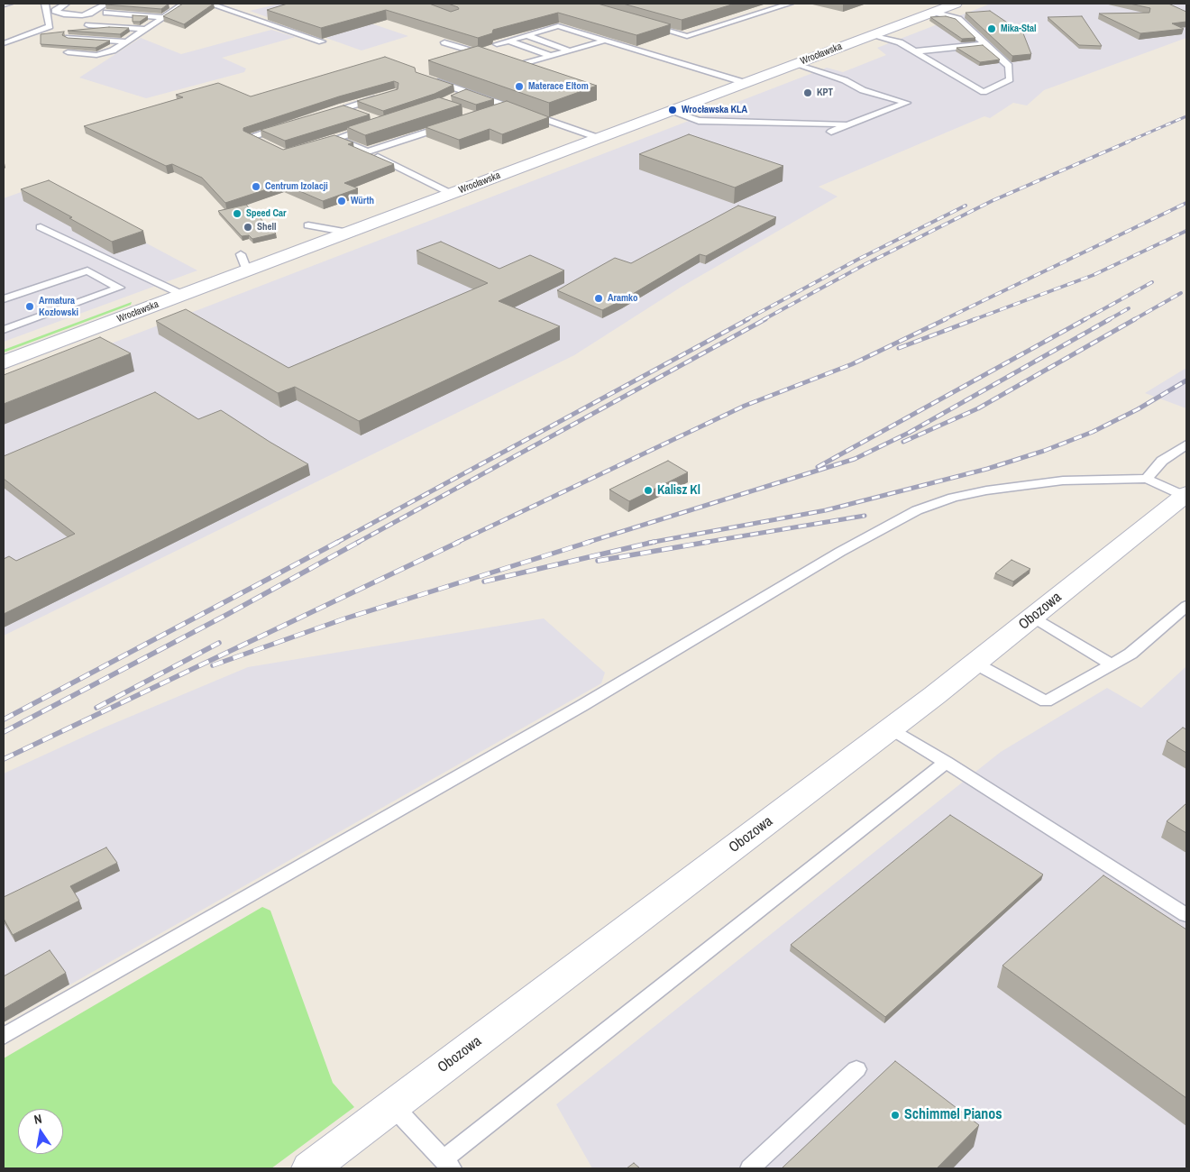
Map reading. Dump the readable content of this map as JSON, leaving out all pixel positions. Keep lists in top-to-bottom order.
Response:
{
  "streets": {
    "street": ["Wrocławska", "Obozowa"]
  },
  "places": [
    "Mika-Stal",
    "Materace Eltom",
    "KPT",
    "Wrocławska KLA",
    "Centrum Izolacji",
    "Würth",
    "Speed Car",
    "Shell",
    "Aramko",
    "Armatura Kozłowski",
    "Kalisz Kl",
    "Schimmel Pianos"
  ],
  "north": "top"
}
